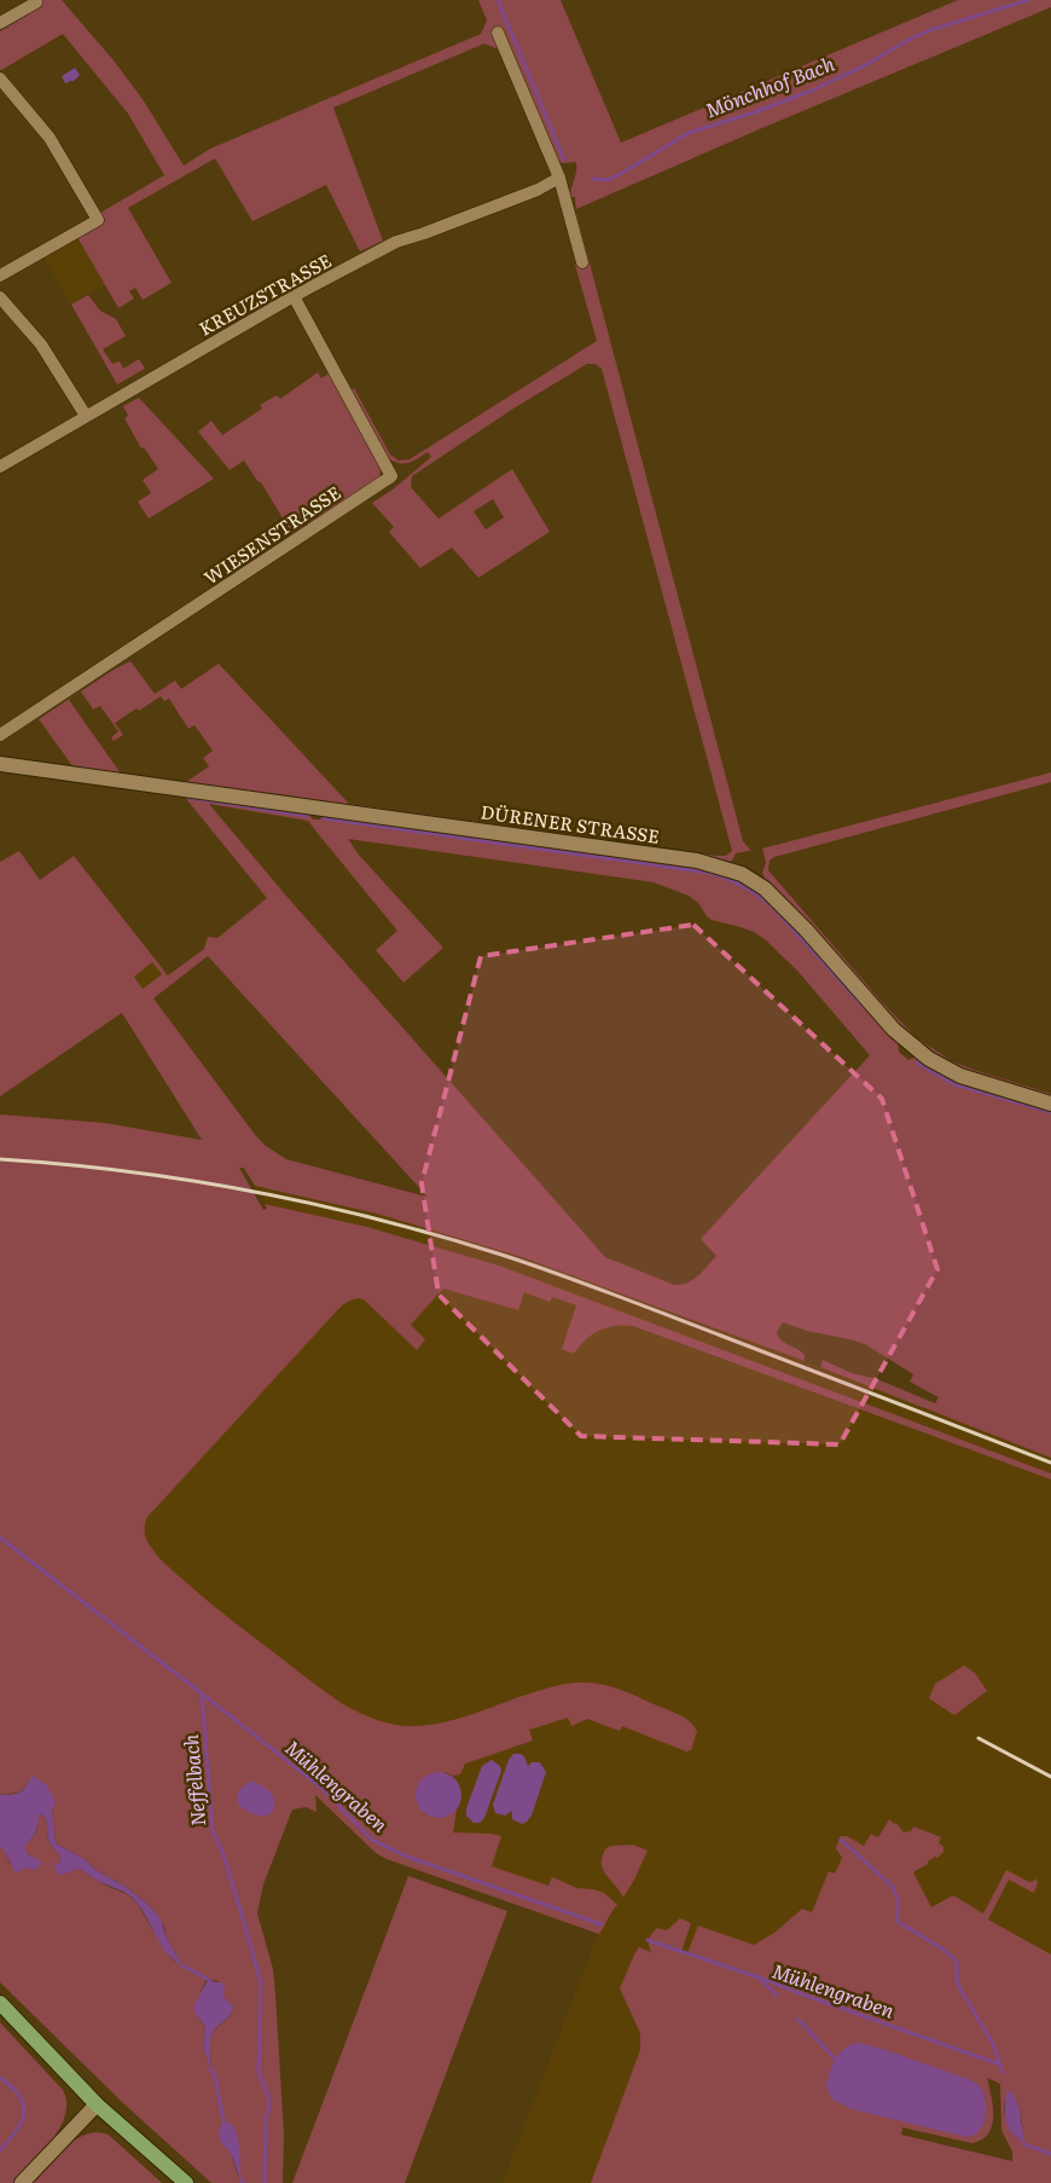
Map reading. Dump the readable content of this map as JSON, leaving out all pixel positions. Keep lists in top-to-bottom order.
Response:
{
  "streets": {
    "street": ["KREUZSTRASSE", "WIESENSTRASSE", "DÜRENER STRASSE"]
  },
  "crossings": [
    ["KREUZSTRASSE", "WIESENSTRASSE"]
  ],
  "water": ["Mönchhof Bach", "Neffelbach", "Mühlengraben"]
}
